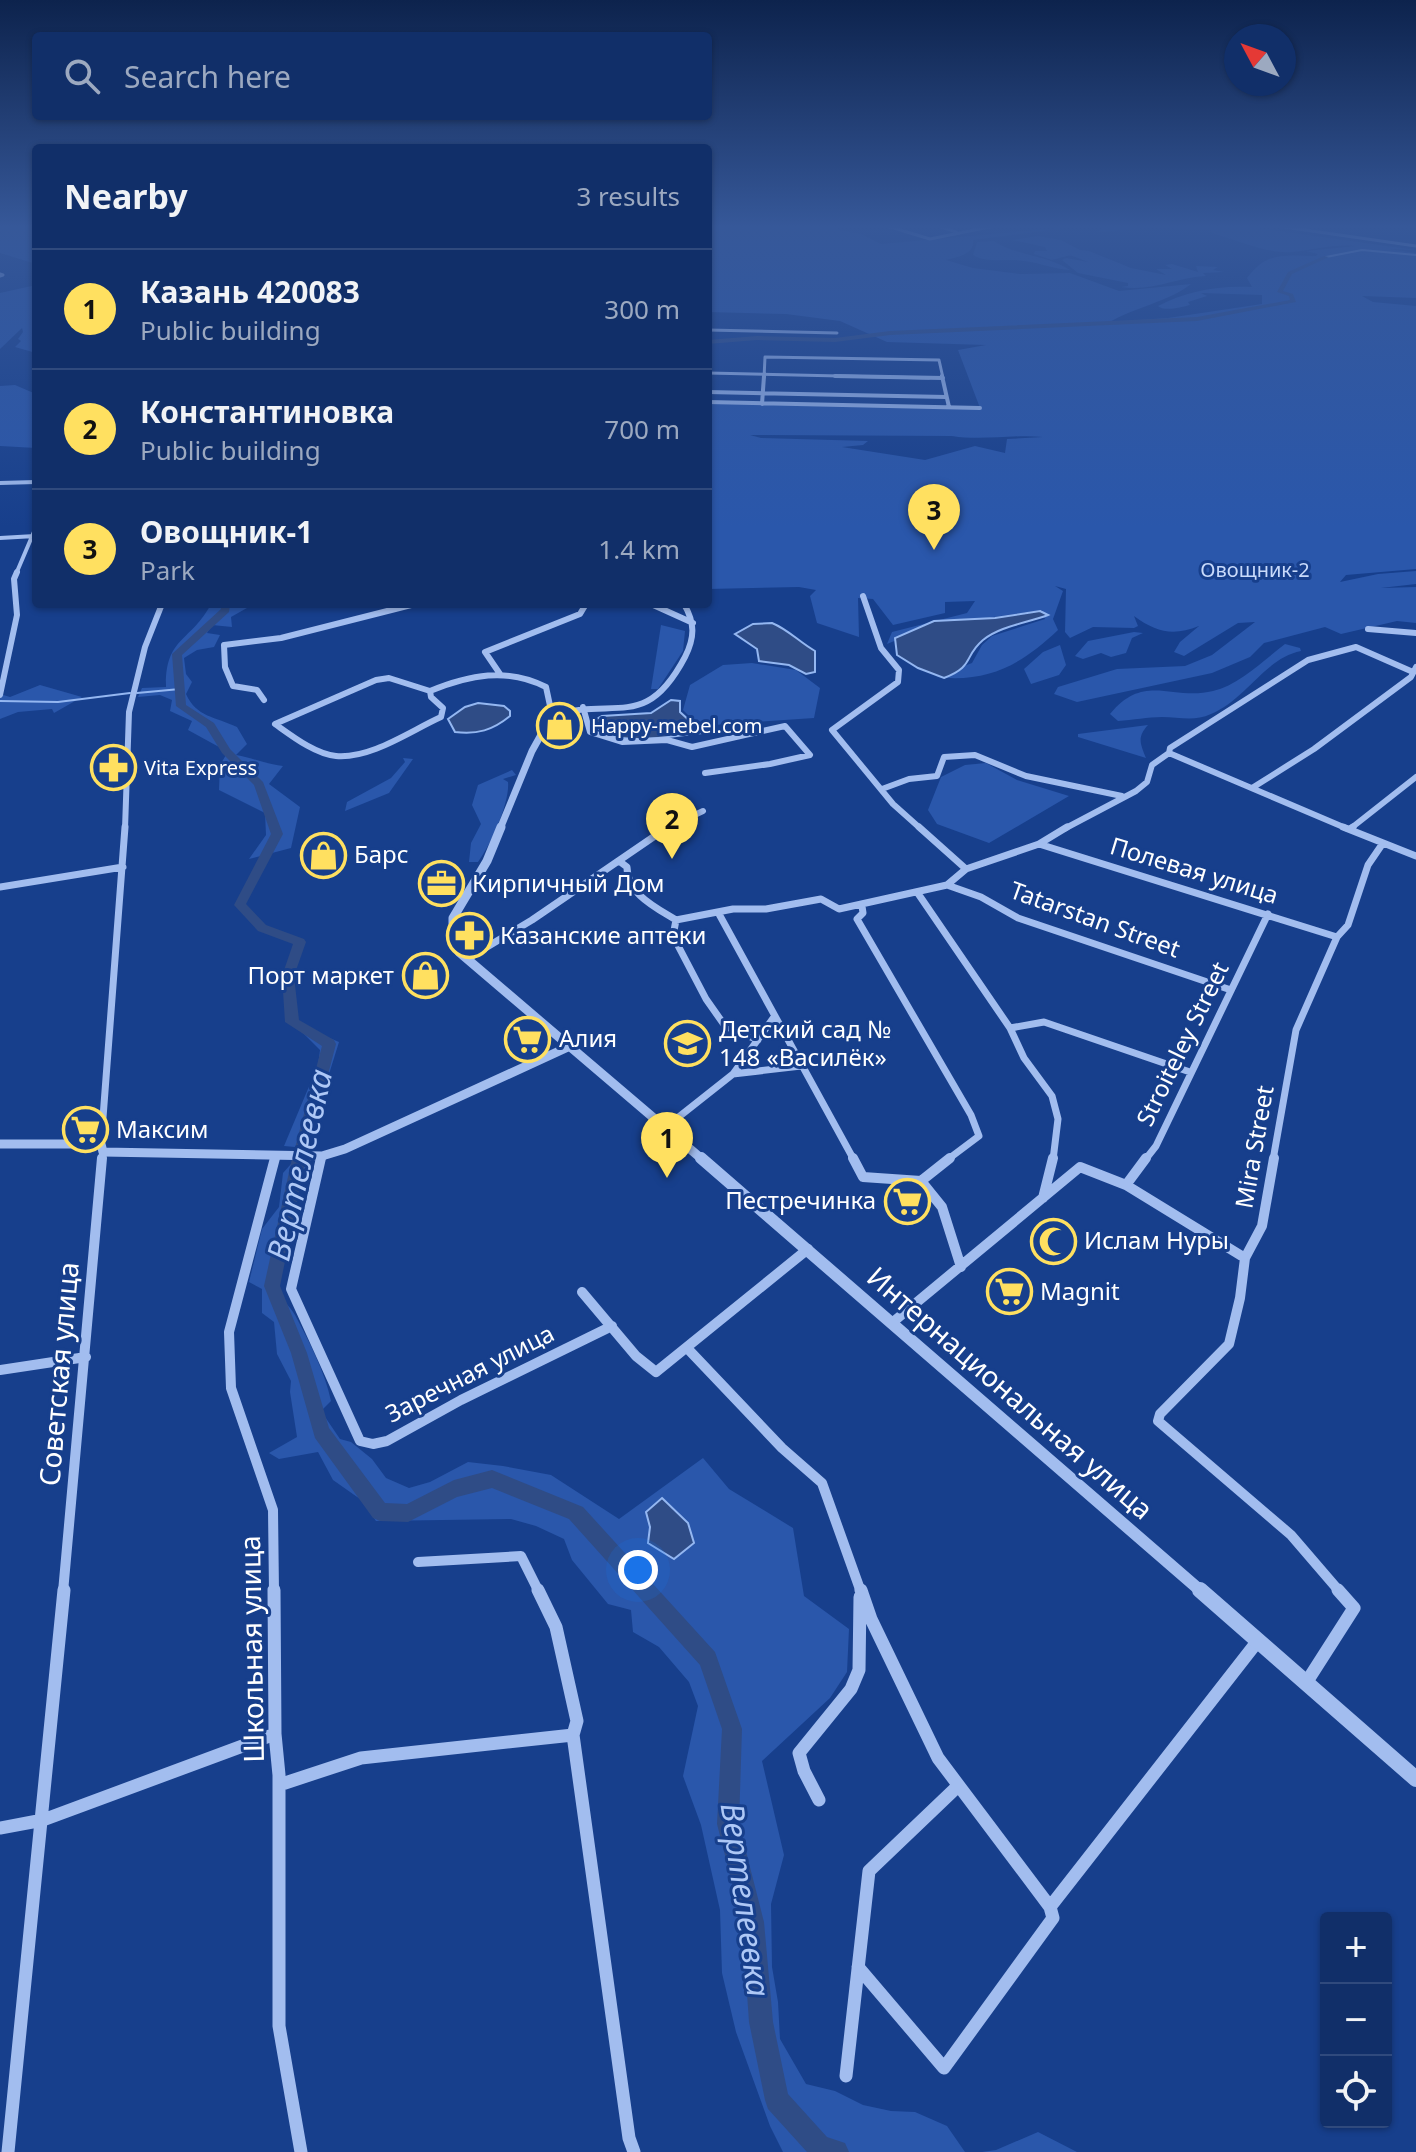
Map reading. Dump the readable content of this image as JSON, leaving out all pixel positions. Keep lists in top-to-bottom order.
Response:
{
  "streets": {
    "street": [
      "Полевая улица",
      "Tatarstan Street",
      "Stroiteley Street",
      "Mira Street",
      "Советская улица",
      "Заречная улица",
      "Интернациональная улица",
      "Школьная улица"
    ]
  },
  "crossings": [
    ["Полевая улица", "Stroiteley Street"],
    ["Полевая улица", "Mira Street"],
    ["Tatarstan Street", "Stroiteley Street"],
    ["Mira Street", "Интернациональная улица"]
  ],
  "water": ["Вертелеевка"],
  "parks": ["Овощник-2"],
  "places": {
    "shop": ["Happy-mebel.com", "Барс", "Порт маркет"],
    "pharmacy": ["Vita Express", "Казанские аптеки"],
    "office": ["Кирпичный Дом"],
    "supermarket": [
      "Алия",
      "Максим",
      "Пестречинка",
      "Magnit"
    ],
    "school or university": ["Детский сад № 148 «Василёк»"],
    "mosque": ["Ислам Нуры"]
  },
  "north": "top left",
  "page": {
    "search": "Search here",
    "heading": ["Nearby", "3 results"],
    "list": [
      {
        "mark": "1",
        "name": "Казань 420083",
        "note": "Public building",
        "value": "300 m"
      },
      {
        "mark": "2",
        "name": "Константиновка",
        "note": "Public building",
        "value": "700 m"
      },
      {
        "mark": "3",
        "name": "Овощник-1",
        "note": "Park",
        "value": "1.4 km"
      }
    ],
    "pins": ["3", "2", "1"],
    "map_buttons": ["+", "−"]
  }
}
